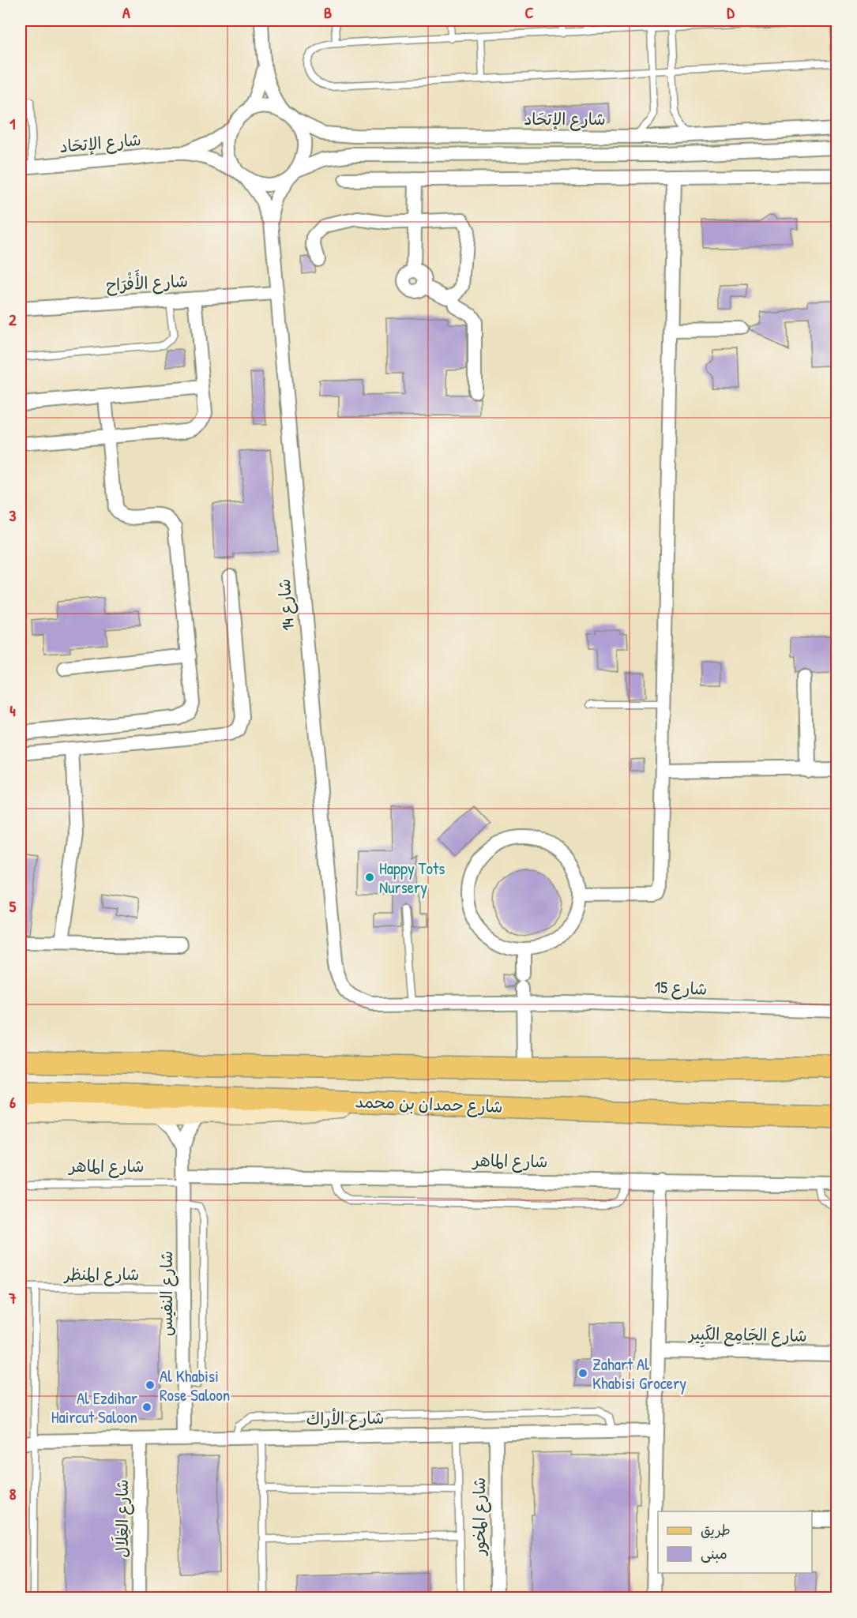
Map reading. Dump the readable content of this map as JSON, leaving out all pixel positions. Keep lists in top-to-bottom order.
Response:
{
  "streets": {
    "main road": ["شارع حمدان بن محمد"],
    "street": [
      "شارع الإتحَاد",
      "شارع الأَفْرَاح",
      "شارع 14",
      "شارع 15",
      "شارع الماهر",
      "شارع النفيس",
      "شارع الجَامِع الكَبِير",
      "شارع الأراك",
      "شارع المخور",
      "شارع الغِلَال"
    ],
    "lane": ["شارع المنظر"]
  },
  "crossings": [
    ["شارع الإتحَاد", "شارع 14"],
    ["شارع الأَفْرَاح", "شارع 14"],
    ["شارع 14", "شارع 15"],
    ["شارع الماهر", "شارع النفيس"],
    ["شارع المنظر", "شارع النفيس"],
    ["شارع النفيس", "شارع الأراك"],
    ["شارع الأراك", "شارع المخور"],
    ["شارع الأراك", "شارع الغِلَال"]
  ],
  "places": [
    "Happy Tots Nursery",
    "Zahart Al Khabisi Grocery",
    "Al Khabisi Rose Saloon",
    "Al Ezdihar Haircut Saloon"
  ],
  "legend": ["طريق", "مبنى"],
  "grid": {
    "columns": [
      "A",
      "B",
      "C",
      "D"
    ],
    "rows": [
      "1",
      "2",
      "3",
      "4",
      "5",
      "6",
      "7",
      "8"
    ]
  }
}
